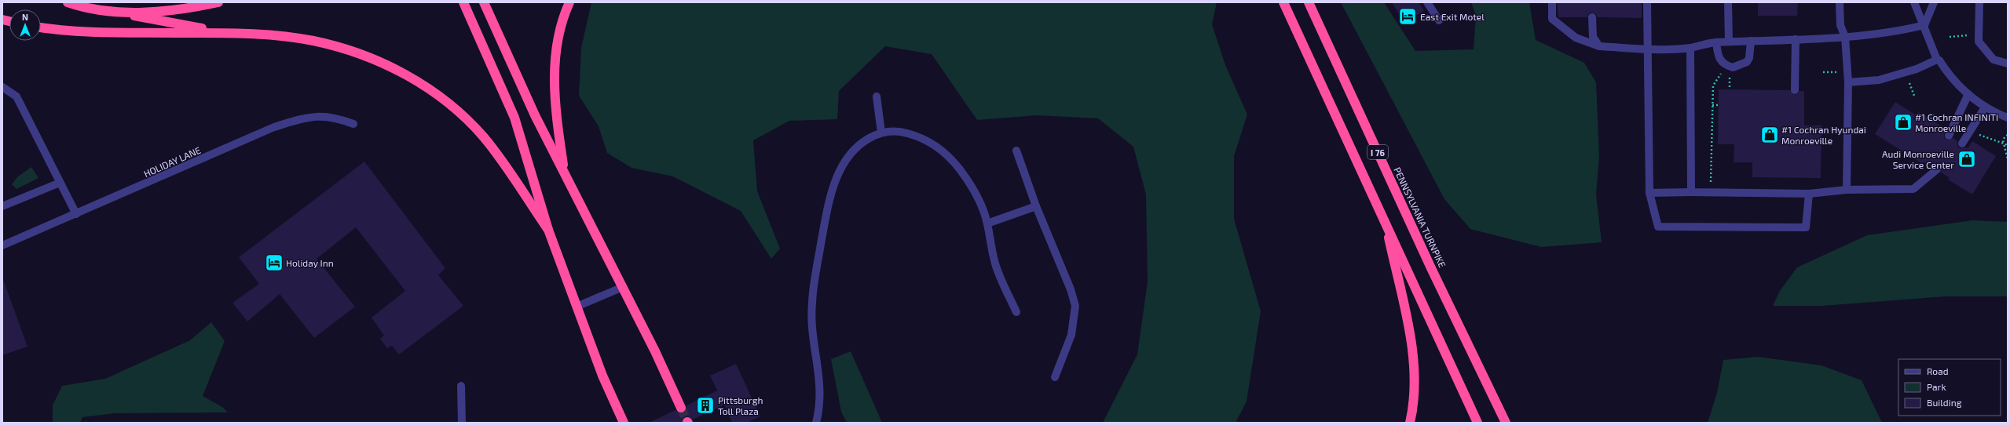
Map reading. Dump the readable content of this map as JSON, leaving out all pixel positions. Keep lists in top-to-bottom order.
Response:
{
  "streets": {
    "highway": ["I 76", "PENNSYLVANIA TURNPIKE"],
    "street": ["HOLIDAY LANE"]
  },
  "places": {
    "hotel": ["East Exit Motel", "Holiday Inn"],
    "shop": ["#1 Cochran INFINITI Monroeville", "#1 Cochran Hyundai Monroeville", "Audi Monroeville Service Center"],
    "building": ["Pittsburgh Toll Plaza"]
  },
  "legend": ["Road", "Park", "Building"],
  "north": "top"
}
